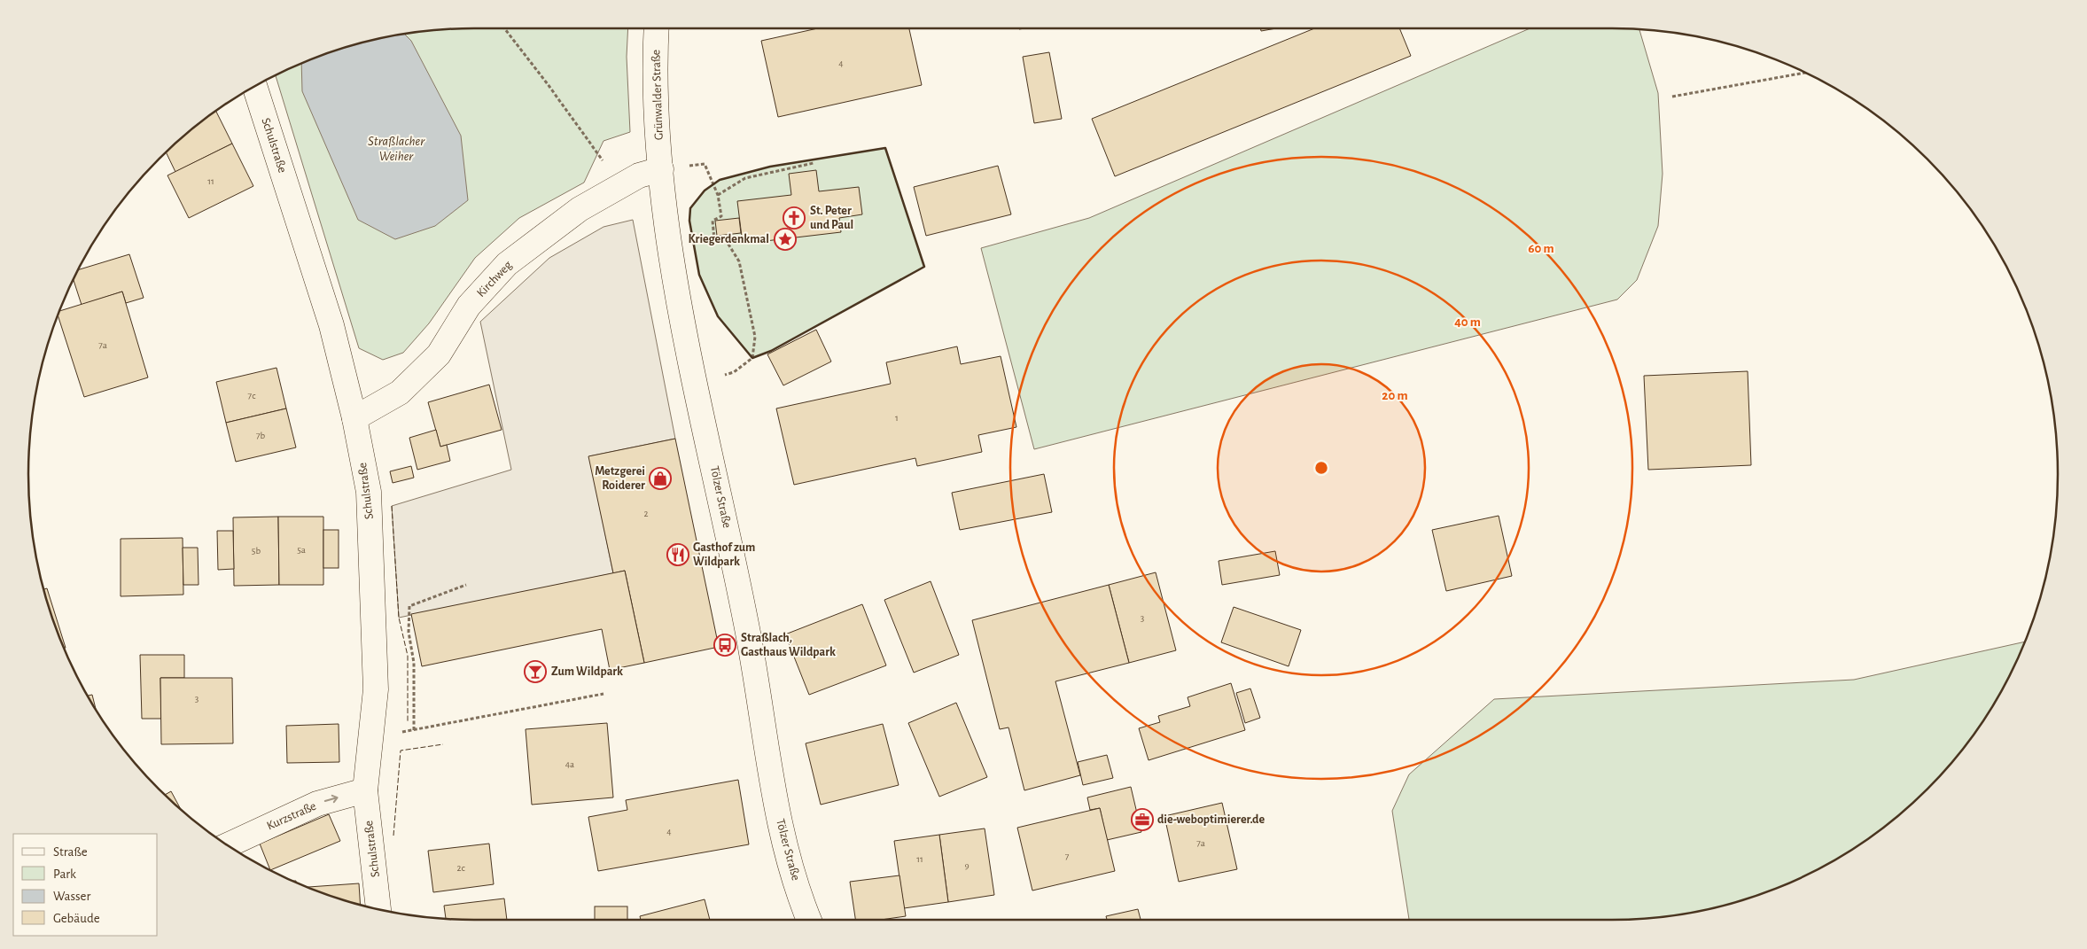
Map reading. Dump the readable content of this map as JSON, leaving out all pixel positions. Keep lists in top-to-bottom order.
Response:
{
  "streets": {
    "street": [
      "Grünwalder Straße",
      "Schulstraße",
      "Kirchweg",
      "Tölzer Straße",
      "Kurzstraße"
    ]
  },
  "crossings": [
    ["Grünwalder Straße", "Kirchweg"],
    ["Grünwalder Straße", "Tölzer Straße"],
    ["Schulstraße", "Kirchweg"],
    ["Schulstraße", "Kurzstraße"],
    ["Kirchweg", "Tölzer Straße"]
  ],
  "one_way": ["Kurzstraße"],
  "water": ["Straßlacher Weiher"],
  "places": {
    "church": ["St. Peter und Paul"],
    "place": ["Kriegerdenkmal"],
    "shop": ["Metzgerei Roiderer"],
    "restaurant": ["Gasthof zum Wildpark"],
    "bus stop": ["Straßlach, Gasthaus Wildpark"],
    "bar": ["Zum Wildpark"],
    "office": ["die-weboptimierer.de"]
  },
  "house_numbers": [
    "4",
    "11",
    "7a",
    "7c",
    "1",
    "7b",
    "2",
    "5a",
    "5b",
    "3",
    "3",
    "4a",
    "4",
    "7a",
    "7",
    "11",
    "9",
    "2c"
  ],
  "legend": [
    "Straße",
    "Park",
    "Wasser",
    "Gebäude"
  ],
  "rings": ["60 m", "40 m", "20 m"]
}
